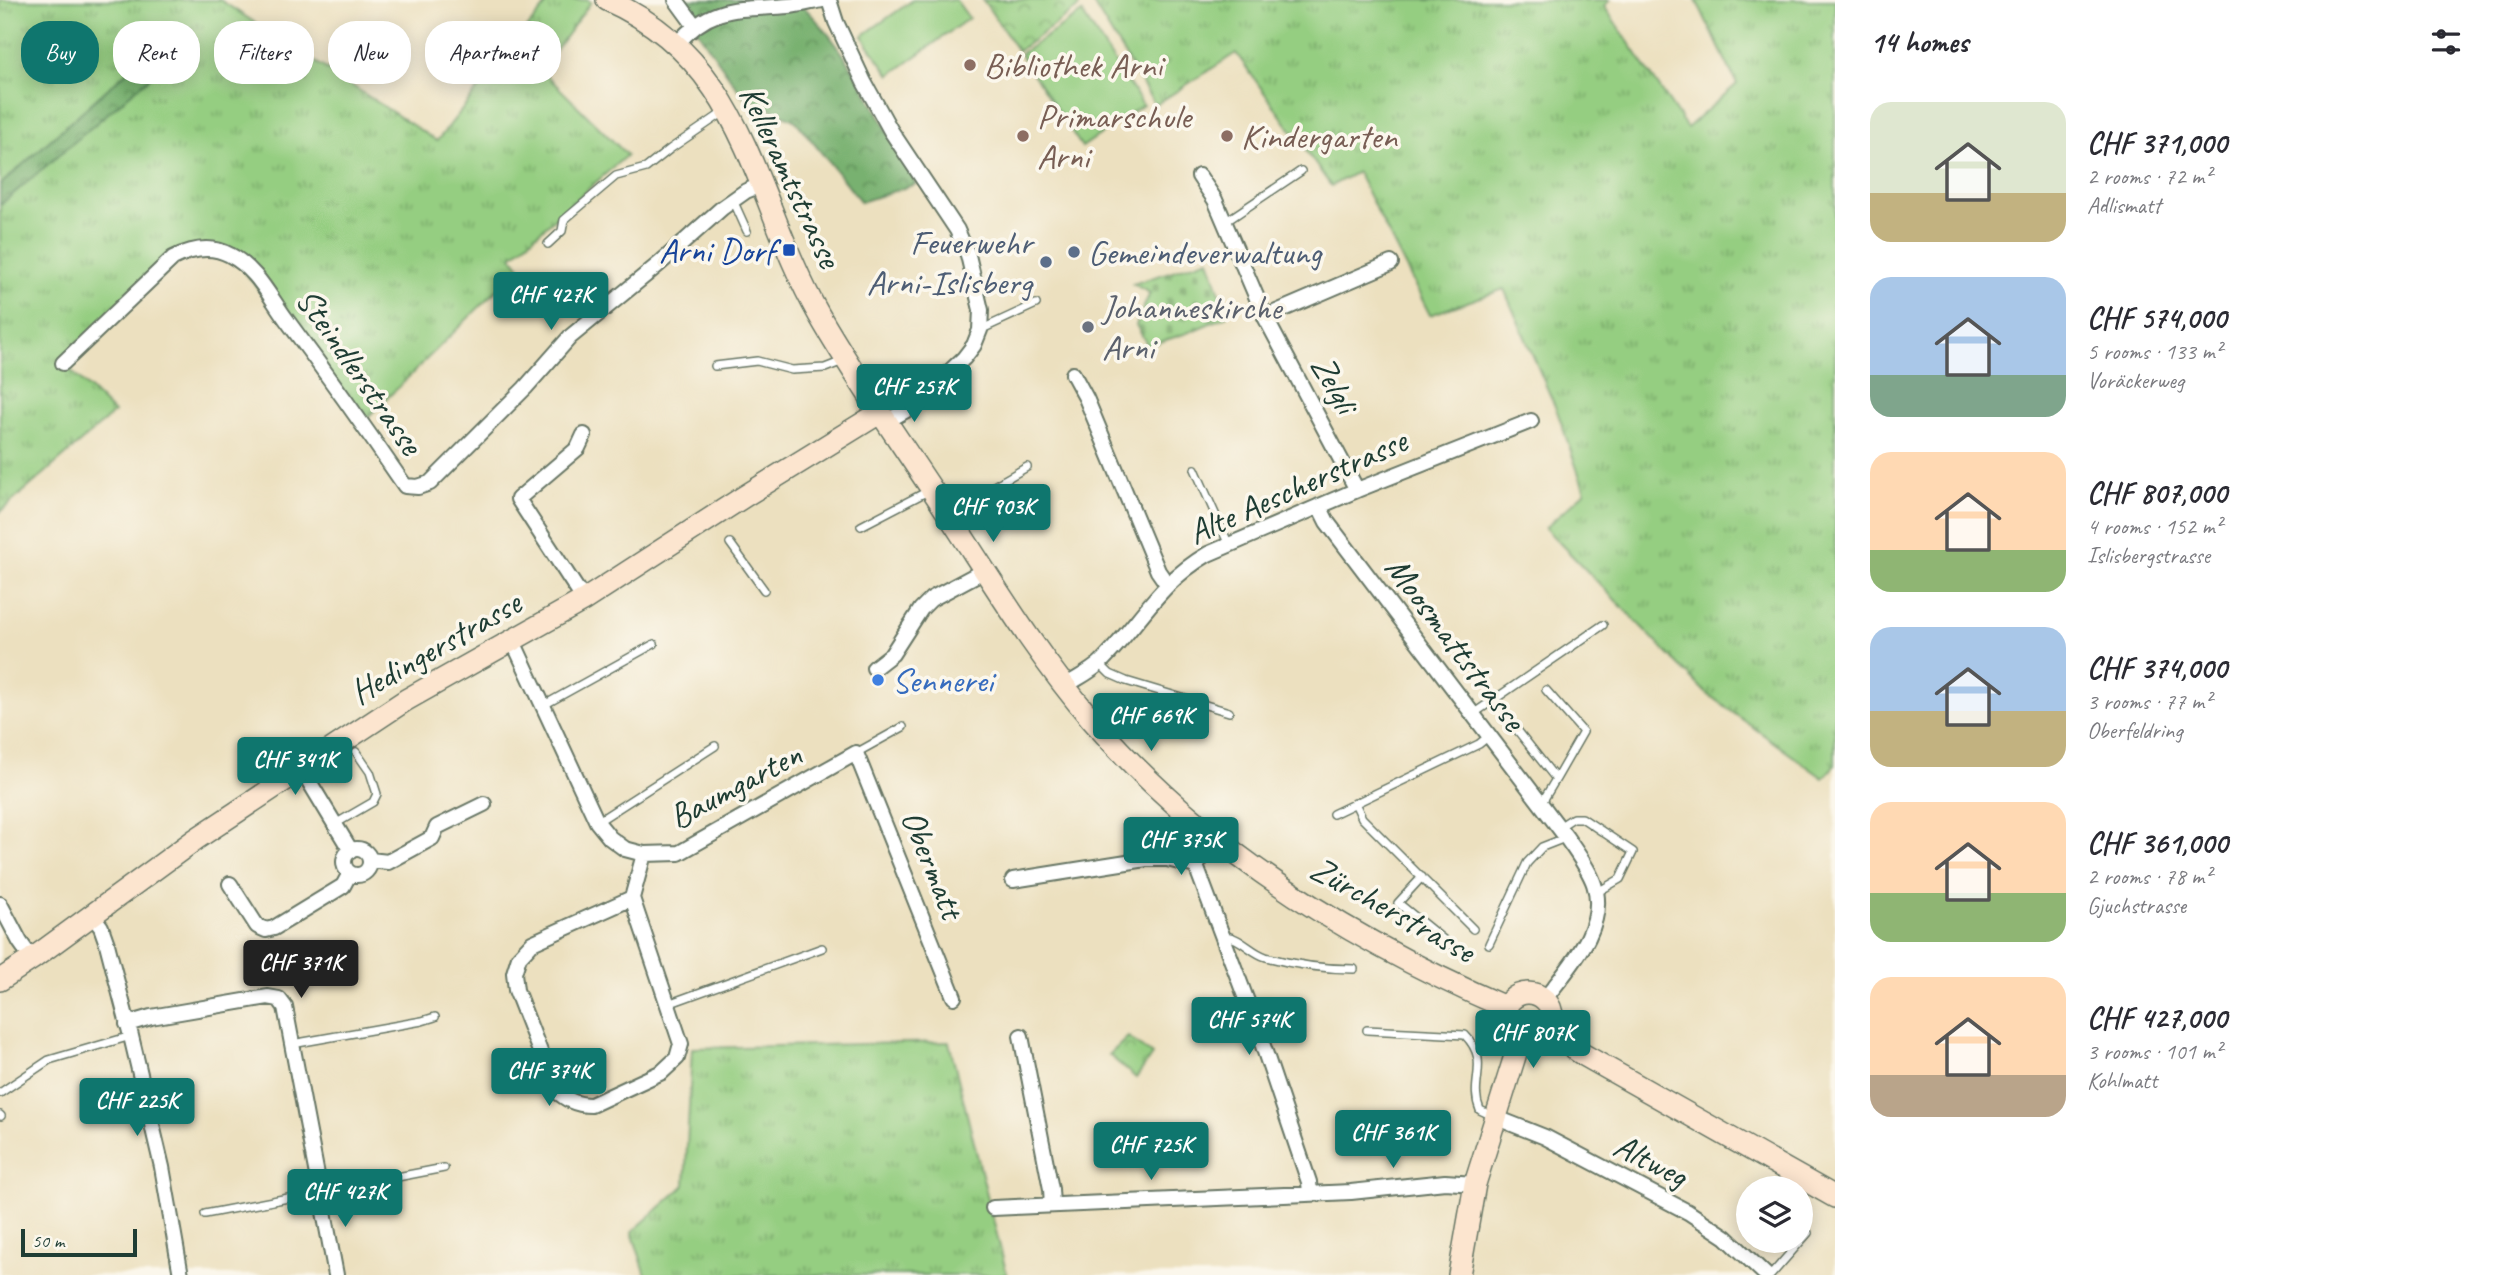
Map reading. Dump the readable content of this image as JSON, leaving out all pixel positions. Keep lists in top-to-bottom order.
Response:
{
  "streets": {
    "street": [
      "Kelleramtstrasse",
      "Steindlerstrasse",
      "Zelgli",
      "Alte Aescherstrasse",
      "Moosmattstrasse",
      "Hedingerstrasse",
      "Baumgarten",
      "Obermatt",
      "Zürcherstrasse",
      "Altweg"
    ]
  },
  "crossings": [
    ["Kelleramtstrasse", "Steindlerstrasse"],
    ["Kelleramtstrasse", "Hedingerstrasse"],
    ["Kelleramtstrasse", "Zürcherstrasse"],
    ["Zelgli", "Alte Aescherstrasse"],
    ["Alte Aescherstrasse", "Moosmattstrasse"],
    ["Alte Aescherstrasse", "Zürcherstrasse"],
    ["Hedingerstrasse", "Baumgarten"],
    ["Hedingerstrasse", "Zürcherstrasse"],
    ["Baumgarten", "Obermatt"]
  ],
  "places": {
    "other": [
      "Bibliothek Arni",
      "Primarschule Arni",
      "Kindergarten",
      "Gemeindeverwaltung",
      "Feuerwehr Arni-Islisberg",
      "Johanneskirche Arni",
      "Sennerei"
    ],
    "transit": ["Arni Dorf"]
  },
  "scale_bar": "50 m",
  "page": {
    "heading": "14 homes",
    "chip": [
      "Buy",
      "Rent",
      "Filters",
      "New",
      "Apartment"
    ],
    "list": [
      {
        "name": "CHF 371,000",
        "note": "2 rooms · 72 m² · Adlismatt"
      },
      {
        "name": "CHF 574,000",
        "note": "5 rooms · 133 m² · Voräckerweg"
      },
      {
        "name": "CHF 807,000",
        "note": "4 rooms · 152 m² · Islisbergstrasse"
      },
      {
        "name": "CHF 374,000",
        "note": "3 rooms · 77 m² · Oberfeldring"
      },
      {
        "name": "CHF 361,000",
        "note": "2 rooms · 78 m² · Gjuchstrasse"
      },
      {
        "name": "CHF 427,000",
        "note": "3 rooms · 101 m² · Kohlmatt"
      }
    ],
    "price": [
      "CHF 427K",
      "CHF 257K",
      "CHF 903K",
      "CHF 669K",
      "CHF 341K",
      "CHF 375K",
      "CHF 371K",
      "CHF 574K",
      "CHF 807K",
      "CHF 374K",
      "CHF 225K",
      "CHF 361K",
      "CHF 725K",
      "CHF 427K"
    ],
    "scale": "50 m"
  }
}
